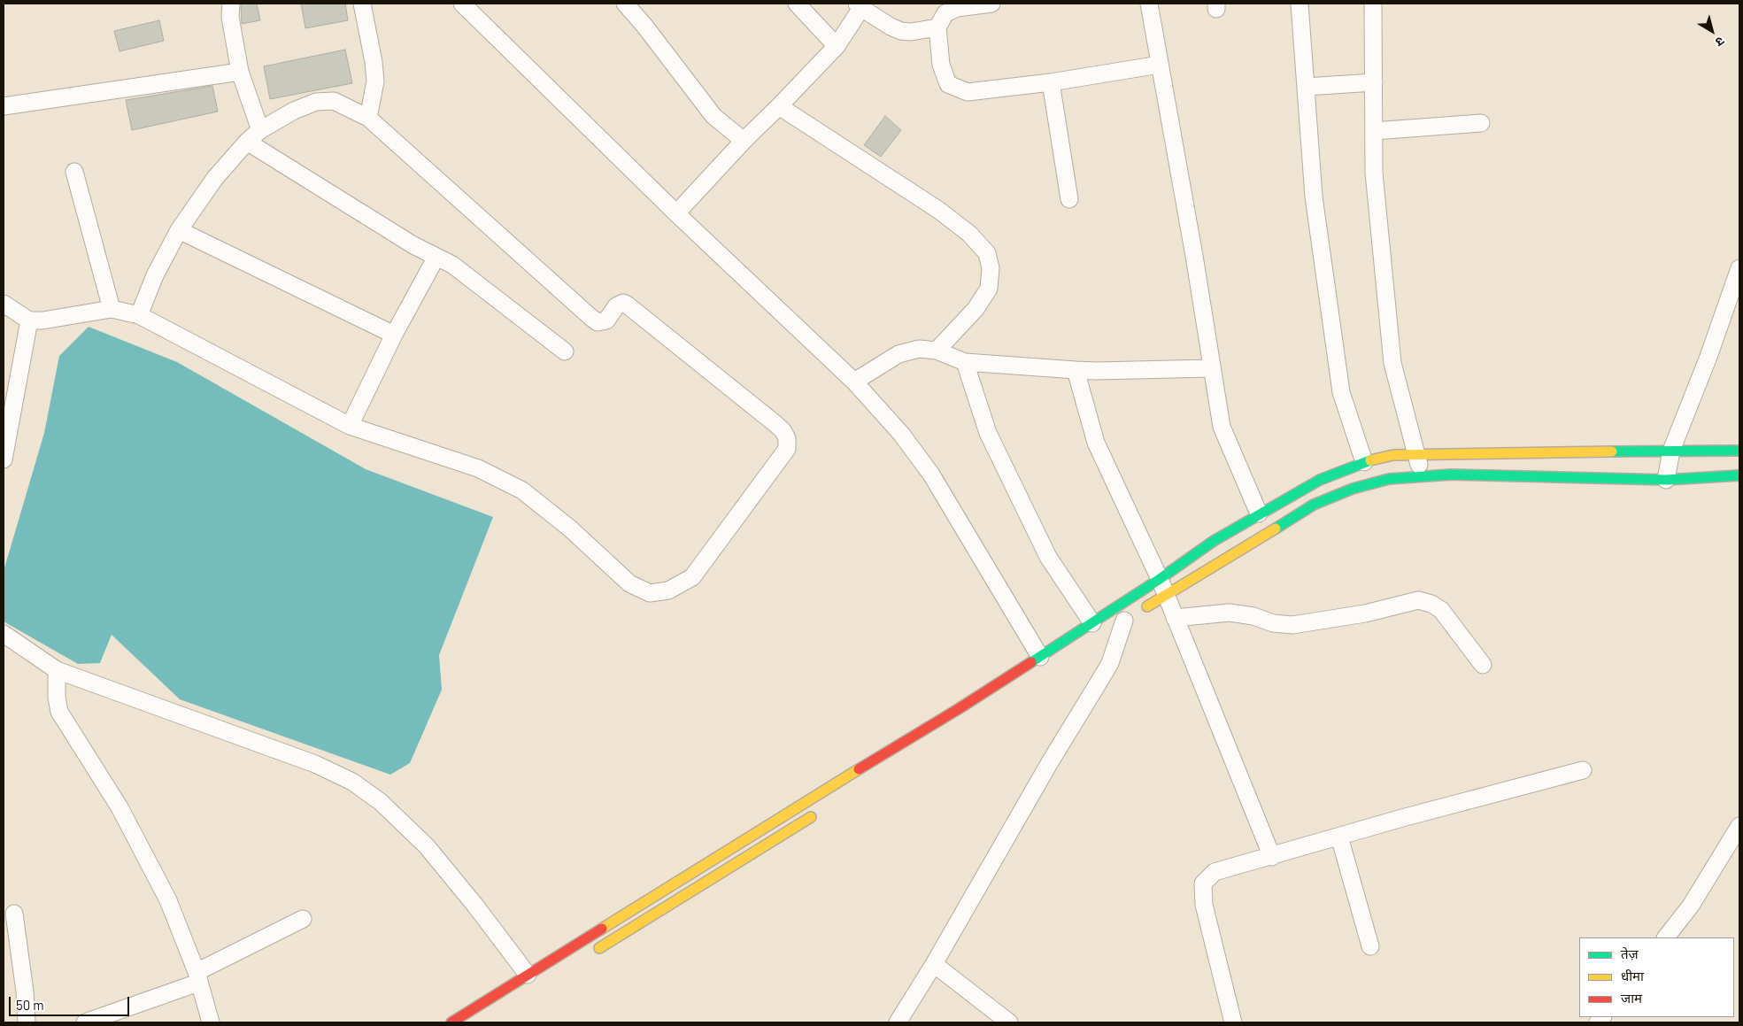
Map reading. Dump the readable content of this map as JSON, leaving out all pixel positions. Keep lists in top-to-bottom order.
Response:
{
  "legend": ["तेज़", "धीमा", "जाम"],
  "scale_bar": "50 m",
  "north": "bottom right"
}
